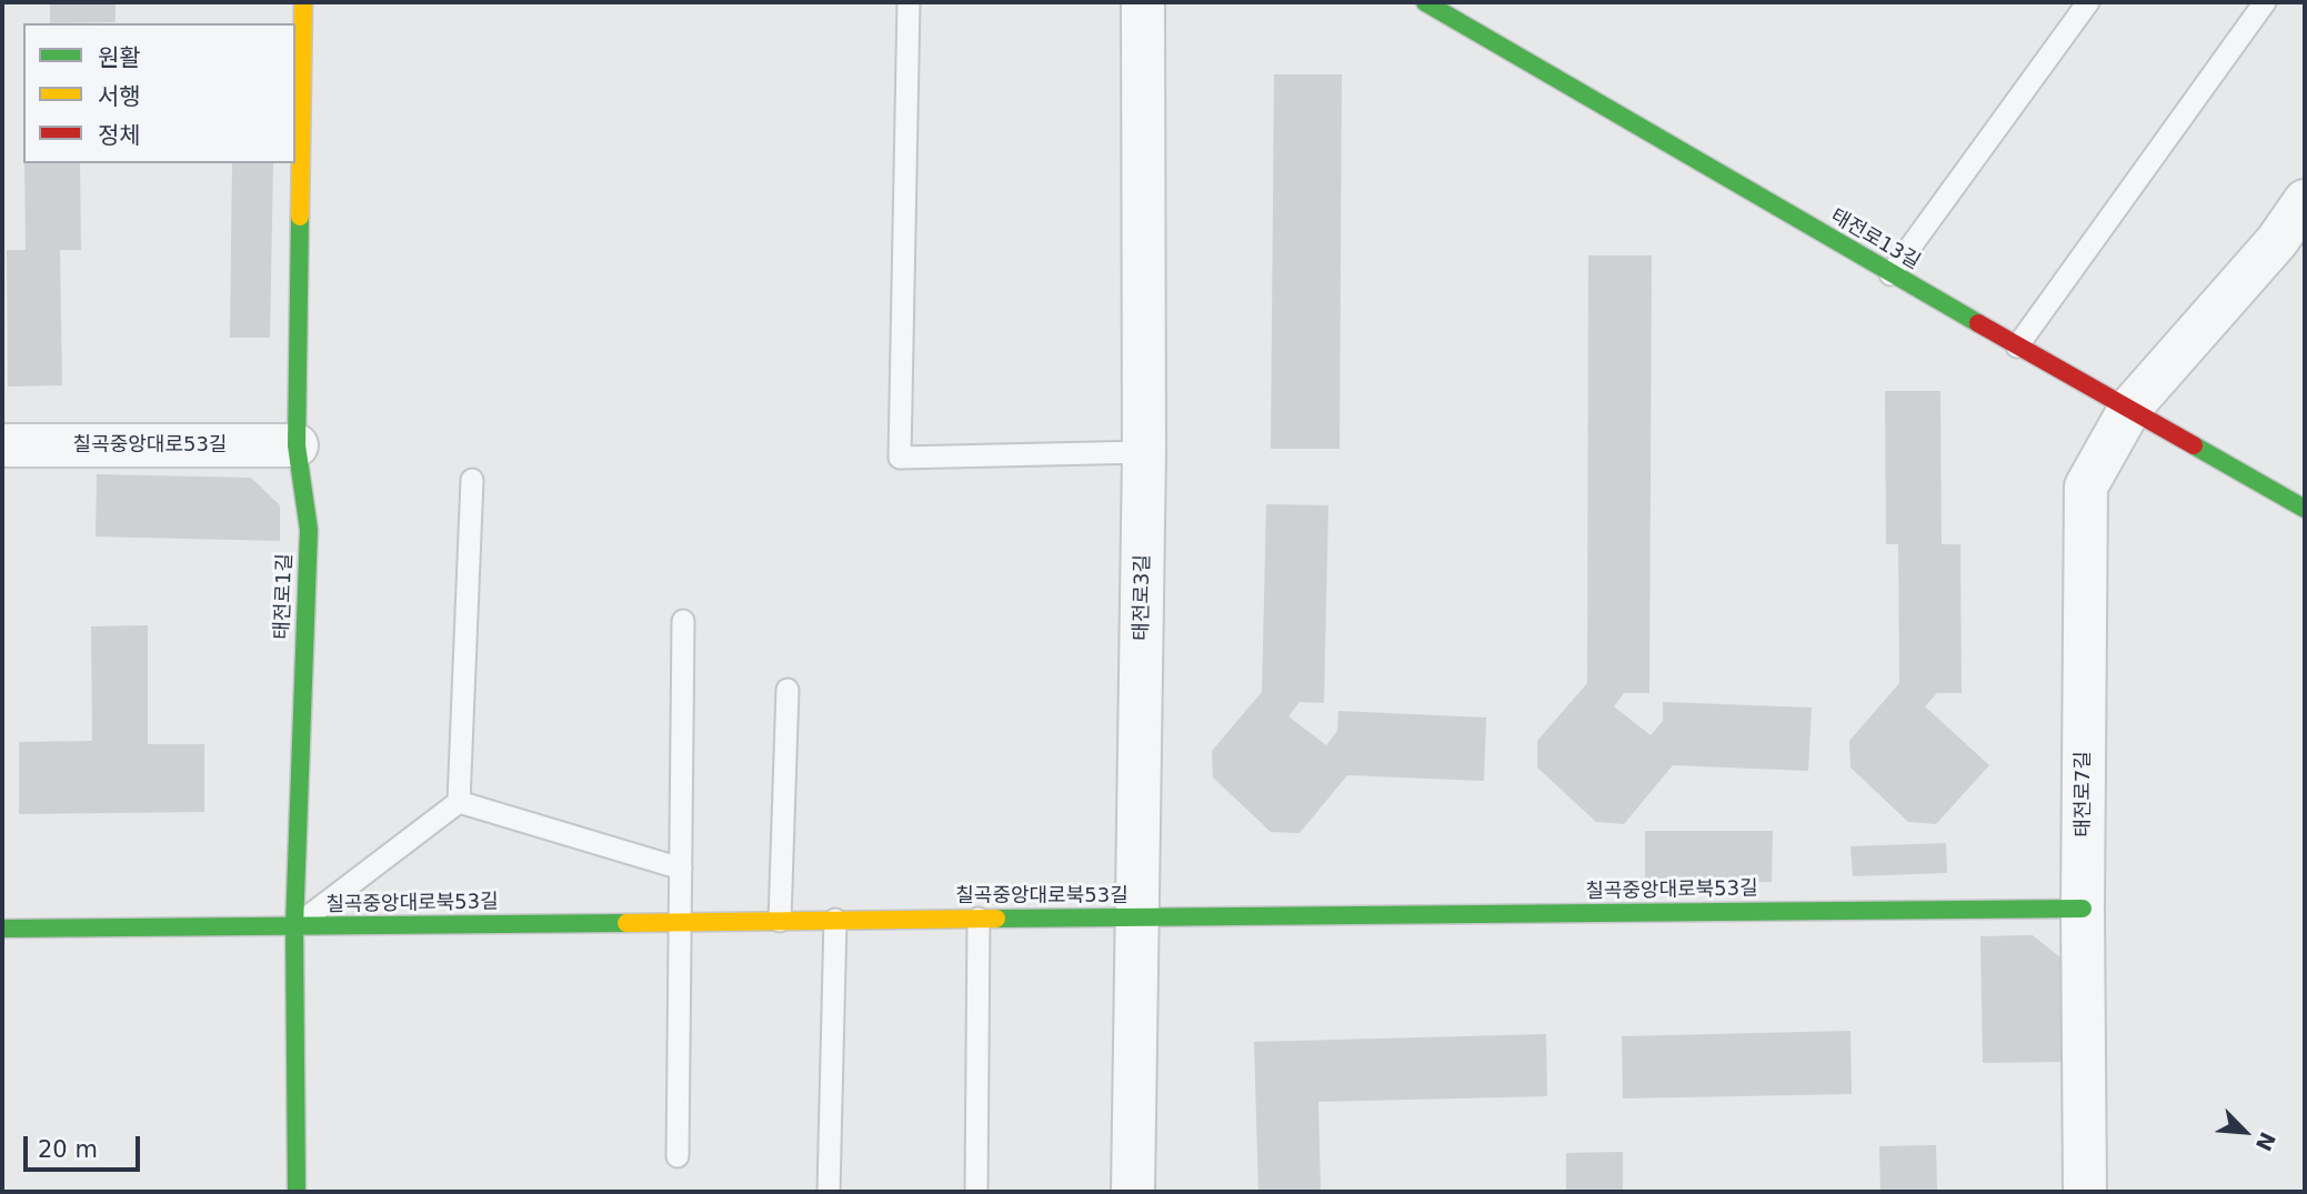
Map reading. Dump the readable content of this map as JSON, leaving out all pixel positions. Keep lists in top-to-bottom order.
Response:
{
  "streets": {
    "street": [
      "태전로13길",
      "칠곡중앙대로53길",
      "태전로1길",
      "태전로3길",
      "태전로7길",
      "칠곡중앙대로북53길"
    ]
  },
  "crossings": [
    ["태전로13길", "태전로7길"],
    ["칠곡중앙대로53길", "태전로1길"],
    ["태전로1길", "칠곡중앙대로북53길"],
    ["태전로3길", "칠곡중앙대로북53길"],
    ["태전로7길", "칠곡중앙대로북53길"]
  ],
  "legend": ["원활", "서행", "정체"],
  "scale_bar": "20 m",
  "north": "bottom right"
}
